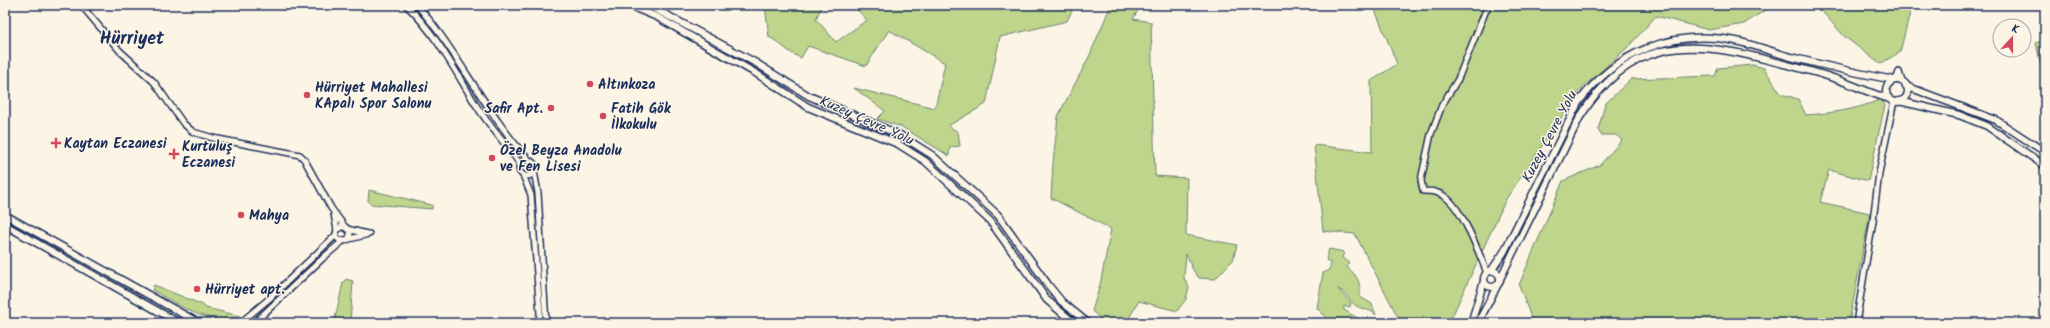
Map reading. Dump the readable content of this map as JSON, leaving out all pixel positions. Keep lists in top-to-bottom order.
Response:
{
  "streets": {
    "main road": ["Kuzey Çevre Yolu"]
  },
  "districts": ["Hürriyet"],
  "places": {
    "other": [
      "Altınkoza",
      "Hürriyet Mahallesi KApalı Spor Salonu",
      "Safir Apt.",
      "Fatih Gök İlkokulu",
      "Özel Beyza Anadolu ve Fen Lisesi",
      "Mahya",
      "Hürriyet apt."
    ],
    "health": ["Kaytan Eczanesi", "Kurtuluş Eczanesi"]
  },
  "north": "top"
}
